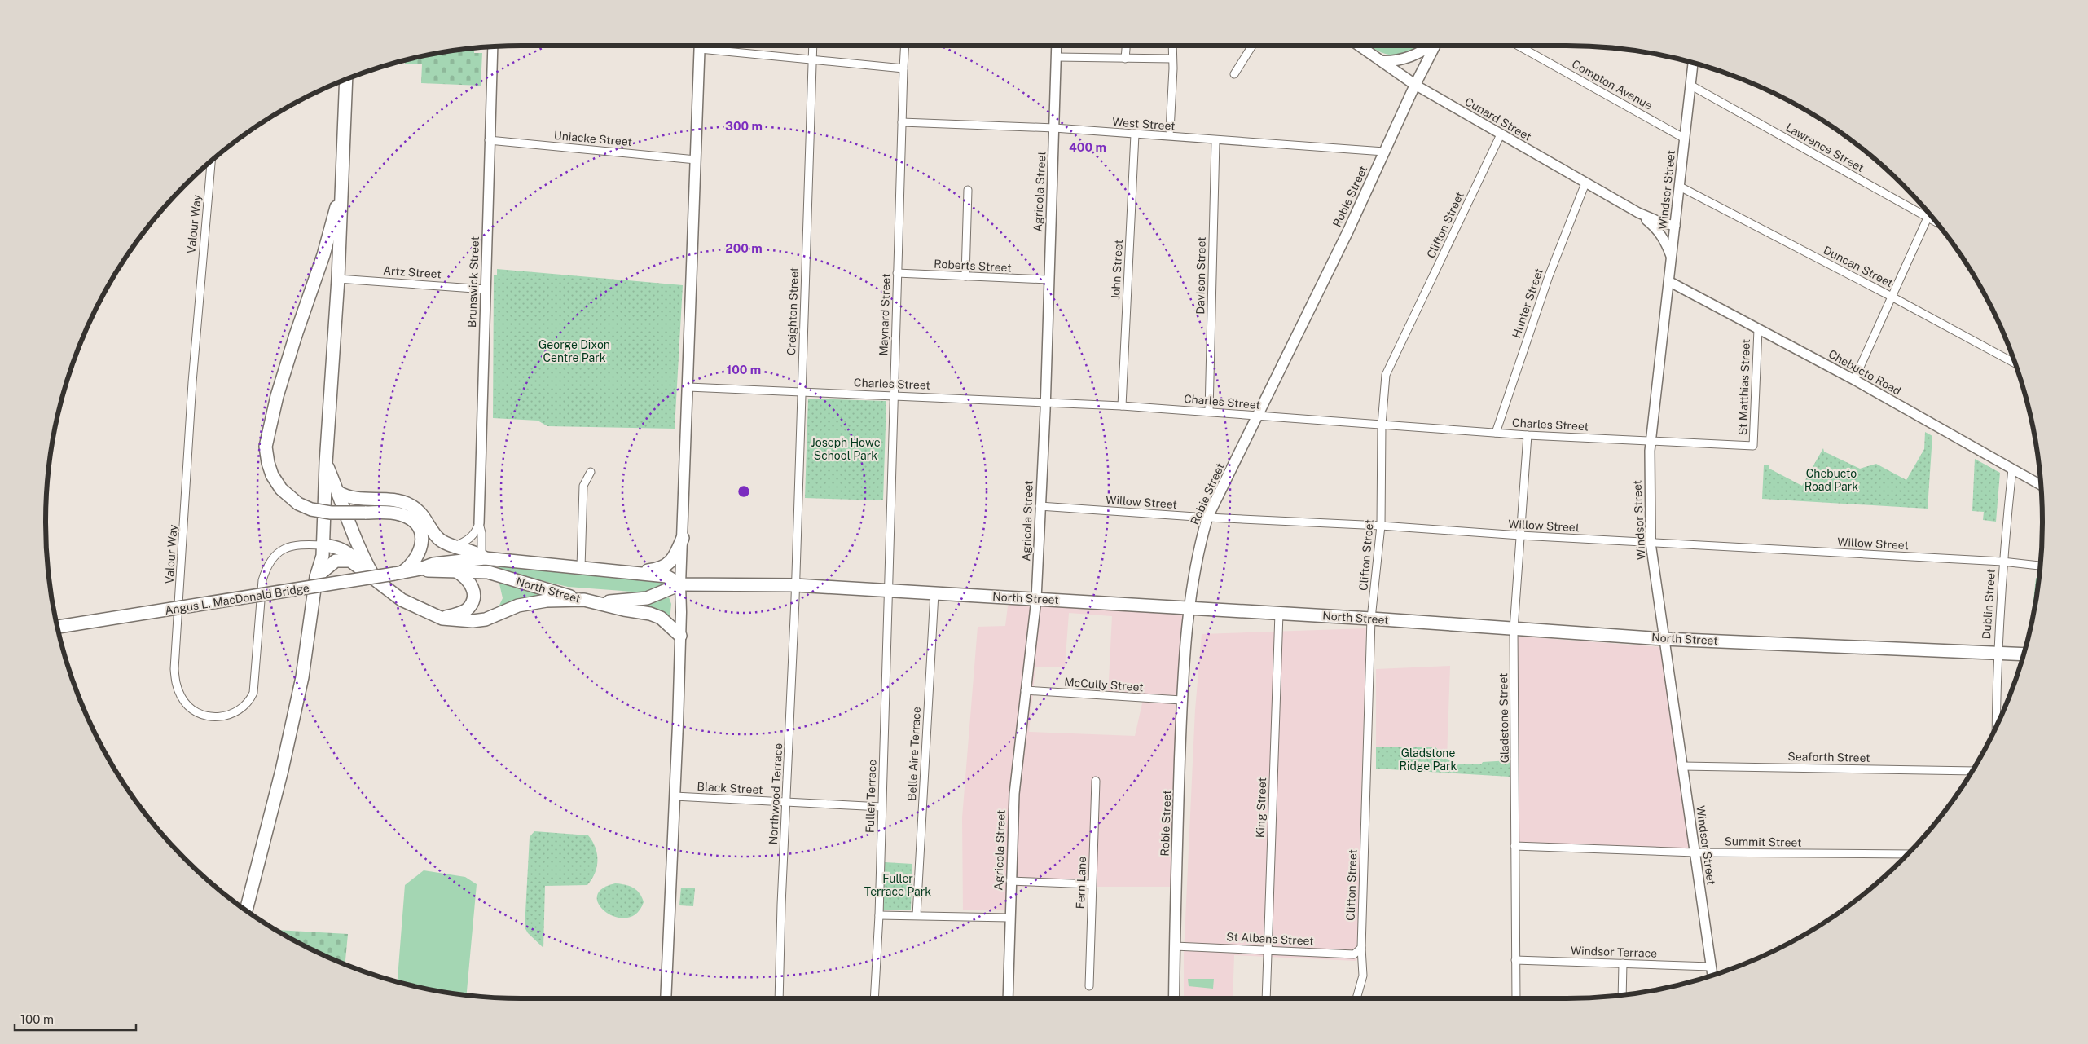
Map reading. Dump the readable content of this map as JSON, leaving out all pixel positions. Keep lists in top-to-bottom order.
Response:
{
  "streets": {
    "main road": [
      "Cunard Street",
      "Robie Street",
      "North Street",
      "Angus L. MacDonald Bridge"
    ],
    "street": [
      "Compton Avenue",
      "West Street",
      "Uniacke Street",
      "Lawrence Street",
      "Windsor Street",
      "Agricola Street",
      "Valour Way",
      "Clifton Street",
      "Roberts Street",
      "Duncan Street",
      "John Street",
      "Artz Street",
      "Davison Street",
      "Brunswick Street",
      "Hunter Street",
      "Creighton Street",
      "Maynard Street",
      "Chebucto Road",
      "Charles Street",
      "St Matthias Street",
      "Willow Street",
      "Dublin Street",
      "McCully Street",
      "Gladstone Street",
      "Belle Aire Terrace",
      "Seaforth Street",
      "Black Street",
      "Northwood Terrace",
      "Fuller Terrace",
      "King Street",
      "Summit Street",
      "Fern Lane",
      "St Albans Street",
      "Windsor Terrace"
    ]
  },
  "crossings": [
    ["Compton Avenue", "Windsor Street"],
    ["Cunard Street", "Windsor Street"],
    ["Cunard Street", "Robie Street"],
    ["Cunard Street", "Clifton Street"],
    ["Cunard Street", "Hunter Street"],
    ["West Street", "Agricola Street"],
    ["West Street", "Robie Street"],
    ["West Street", "John Street"],
    ["West Street", "Davison Street"],
    ["West Street", "Maynard Street"],
    ["Uniacke Street", "Brunswick Street"],
    ["Lawrence Street", "Windsor Street"],
    ["Windsor Street", "Duncan Street"],
    ["Windsor Street", "Chebucto Road"],
    ["Windsor Street", "Charles Street"],
    ["Windsor Street", "Willow Street"],
    ["Windsor Street", "North Street"],
    ["Windsor Street", "Seaforth Street"],
    ["Windsor Street", "Summit Street"],
    ["Windsor Street", "Windsor Terrace"],
    ["Agricola Street", "Roberts Street"],
    ["Agricola Street", "Charles Street"],
    ["Agricola Street", "Willow Street"],
    ["Agricola Street", "North Street"],
    ["Agricola Street", "McCully Street"],
    ["Robie Street", "Charles Street"],
    ["Robie Street", "Willow Street"],
    ["Robie Street", "North Street"],
    ["Robie Street", "McCully Street"],
    ["Robie Street", "St Albans Street"],
    ["Clifton Street", "Charles Street"],
    ["Clifton Street", "Willow Street"],
    ["Clifton Street", "North Street"],
    ["Clifton Street", "St Albans Street"],
    ["Roberts Street", "Maynard Street"],
    ["John Street", "Charles Street"],
    ["Artz Street", "Brunswick Street"],
    ["Davison Street", "Charles Street"],
    ["Brunswick Street", "North Street"],
    ["Brunswick Street", "Angus L. MacDonald Bridge"],
    ["Hunter Street", "Charles Street"],
    ["Creighton Street", "Charles Street"],
    ["Creighton Street", "North Street"],
    ["Creighton Street", "Northwood Terrace"],
    ["Maynard Street", "Charles Street"],
    ["Maynard Street", "North Street"],
    ["Maynard Street", "Fuller Terrace"],
    ["Chebucto Road", "St Matthias Street"],
    ["Chebucto Road", "Dublin Street"],
    ["Charles Street", "St Matthias Street"],
    ["Charles Street", "Gladstone Street"],
    ["Willow Street", "Dublin Street"],
    ["Willow Street", "Gladstone Street"],
    ["North Street", "Angus L. MacDonald Bridge"],
    ["North Street", "Dublin Street"],
    ["North Street", "Gladstone Street"],
    ["North Street", "Belle Aire Terrace"],
    ["North Street", "Northwood Terrace"],
    ["North Street", "Fuller Terrace"],
    ["North Street", "King Street"],
    ["Gladstone Street", "Summit Street"],
    ["Gladstone Street", "Windsor Terrace"],
    ["Black Street", "Northwood Terrace"],
    ["Black Street", "Fuller Terrace"],
    ["King Street", "St Albans Street"]
  ],
  "parks": [
    "George Dixon Centre Park",
    "Joseph Howe School Park",
    "Chebucto Road Park",
    "Gladstone Ridge Park",
    "Fuller Terrace Park"
  ],
  "scale_bar": "100 m",
  "rings": [
    "300 m",
    "400 m",
    "200 m",
    "100 m"
  ]
}
